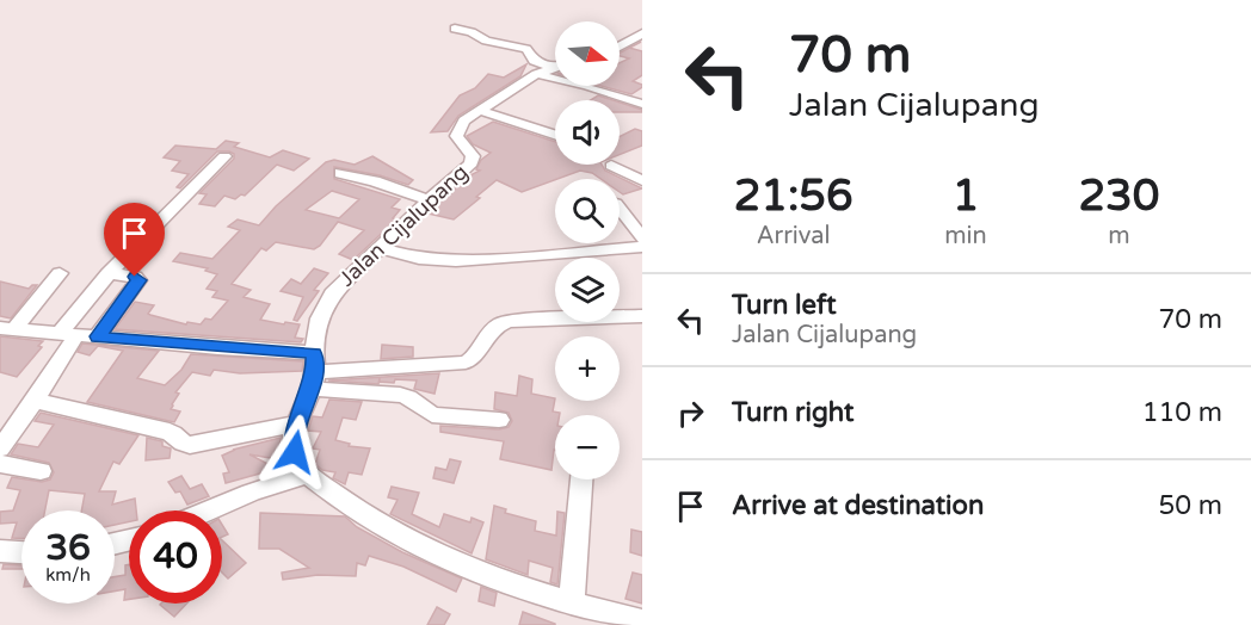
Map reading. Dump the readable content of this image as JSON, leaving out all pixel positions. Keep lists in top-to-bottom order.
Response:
{
  "streets": {
    "street": ["Jalan Cijalupang"]
  },
  "north": "right",
  "page": {
    "turn": ["70 m", "Jalan Cijalupang"],
    "map_buttons": ["+", "−"],
    "eta": [
      "21:56",
      "Arrival",
      "1",
      "min",
      "230",
      "m"
    ],
    "list": [
      {
        "name": "Turn left",
        "note": "Jalan Cijalupang",
        "value": "70 m"
      },
      {
        "name": "Turn right",
        "value": "110 m"
      },
      {
        "name": "Arrive at destination",
        "value": "50 m"
      }
    ],
    "speed": "36 km/h",
    "limit": "40"
  }
}
